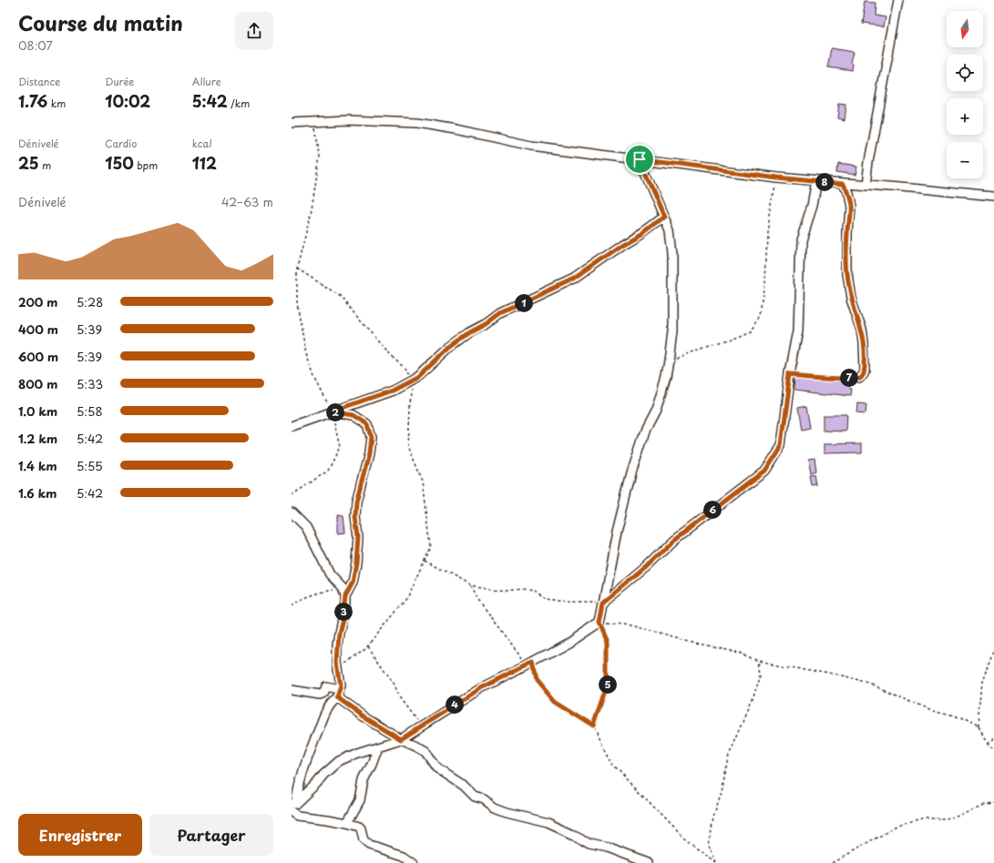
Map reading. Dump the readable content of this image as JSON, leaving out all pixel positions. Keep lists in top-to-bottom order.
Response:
{
  "north": "bottom",
  "page": {
    "heading": ["Course du matin", "08:07"],
    "map_buttons": ["+", "−"],
    "stats": [
      ["Distance", "1.76 km"],
      ["Durée", "10:02"],
      ["Allure", "5:42 /km"],
      ["Dénivelé", "25 m"],
      ["Cardio", "150 bpm"],
      ["kcal", "112"]
    ],
    "pins": [
      "8",
      "1",
      "7",
      "2",
      "6",
      "3",
      "5",
      "4"
    ],
    "chart": ["Dénivelé", "42–63 m"],
    "list": [
      {
        "name": "200 m",
        "note": "5:28"
      },
      {
        "name": "400 m",
        "note": "5:39"
      },
      {
        "name": "600 m",
        "note": "5:39"
      },
      {
        "name": "800 m",
        "note": "5:33"
      },
      {
        "name": "1.0 km",
        "note": "5:58"
      },
      {
        "name": "1.2 km",
        "note": "5:42"
      },
      {
        "name": "1.4 km",
        "note": "5:55"
      },
      {
        "name": "1.6 km",
        "note": "5:42"
      }
    ],
    "buttons": ["Enregistrer", "Partager"]
  }
}
